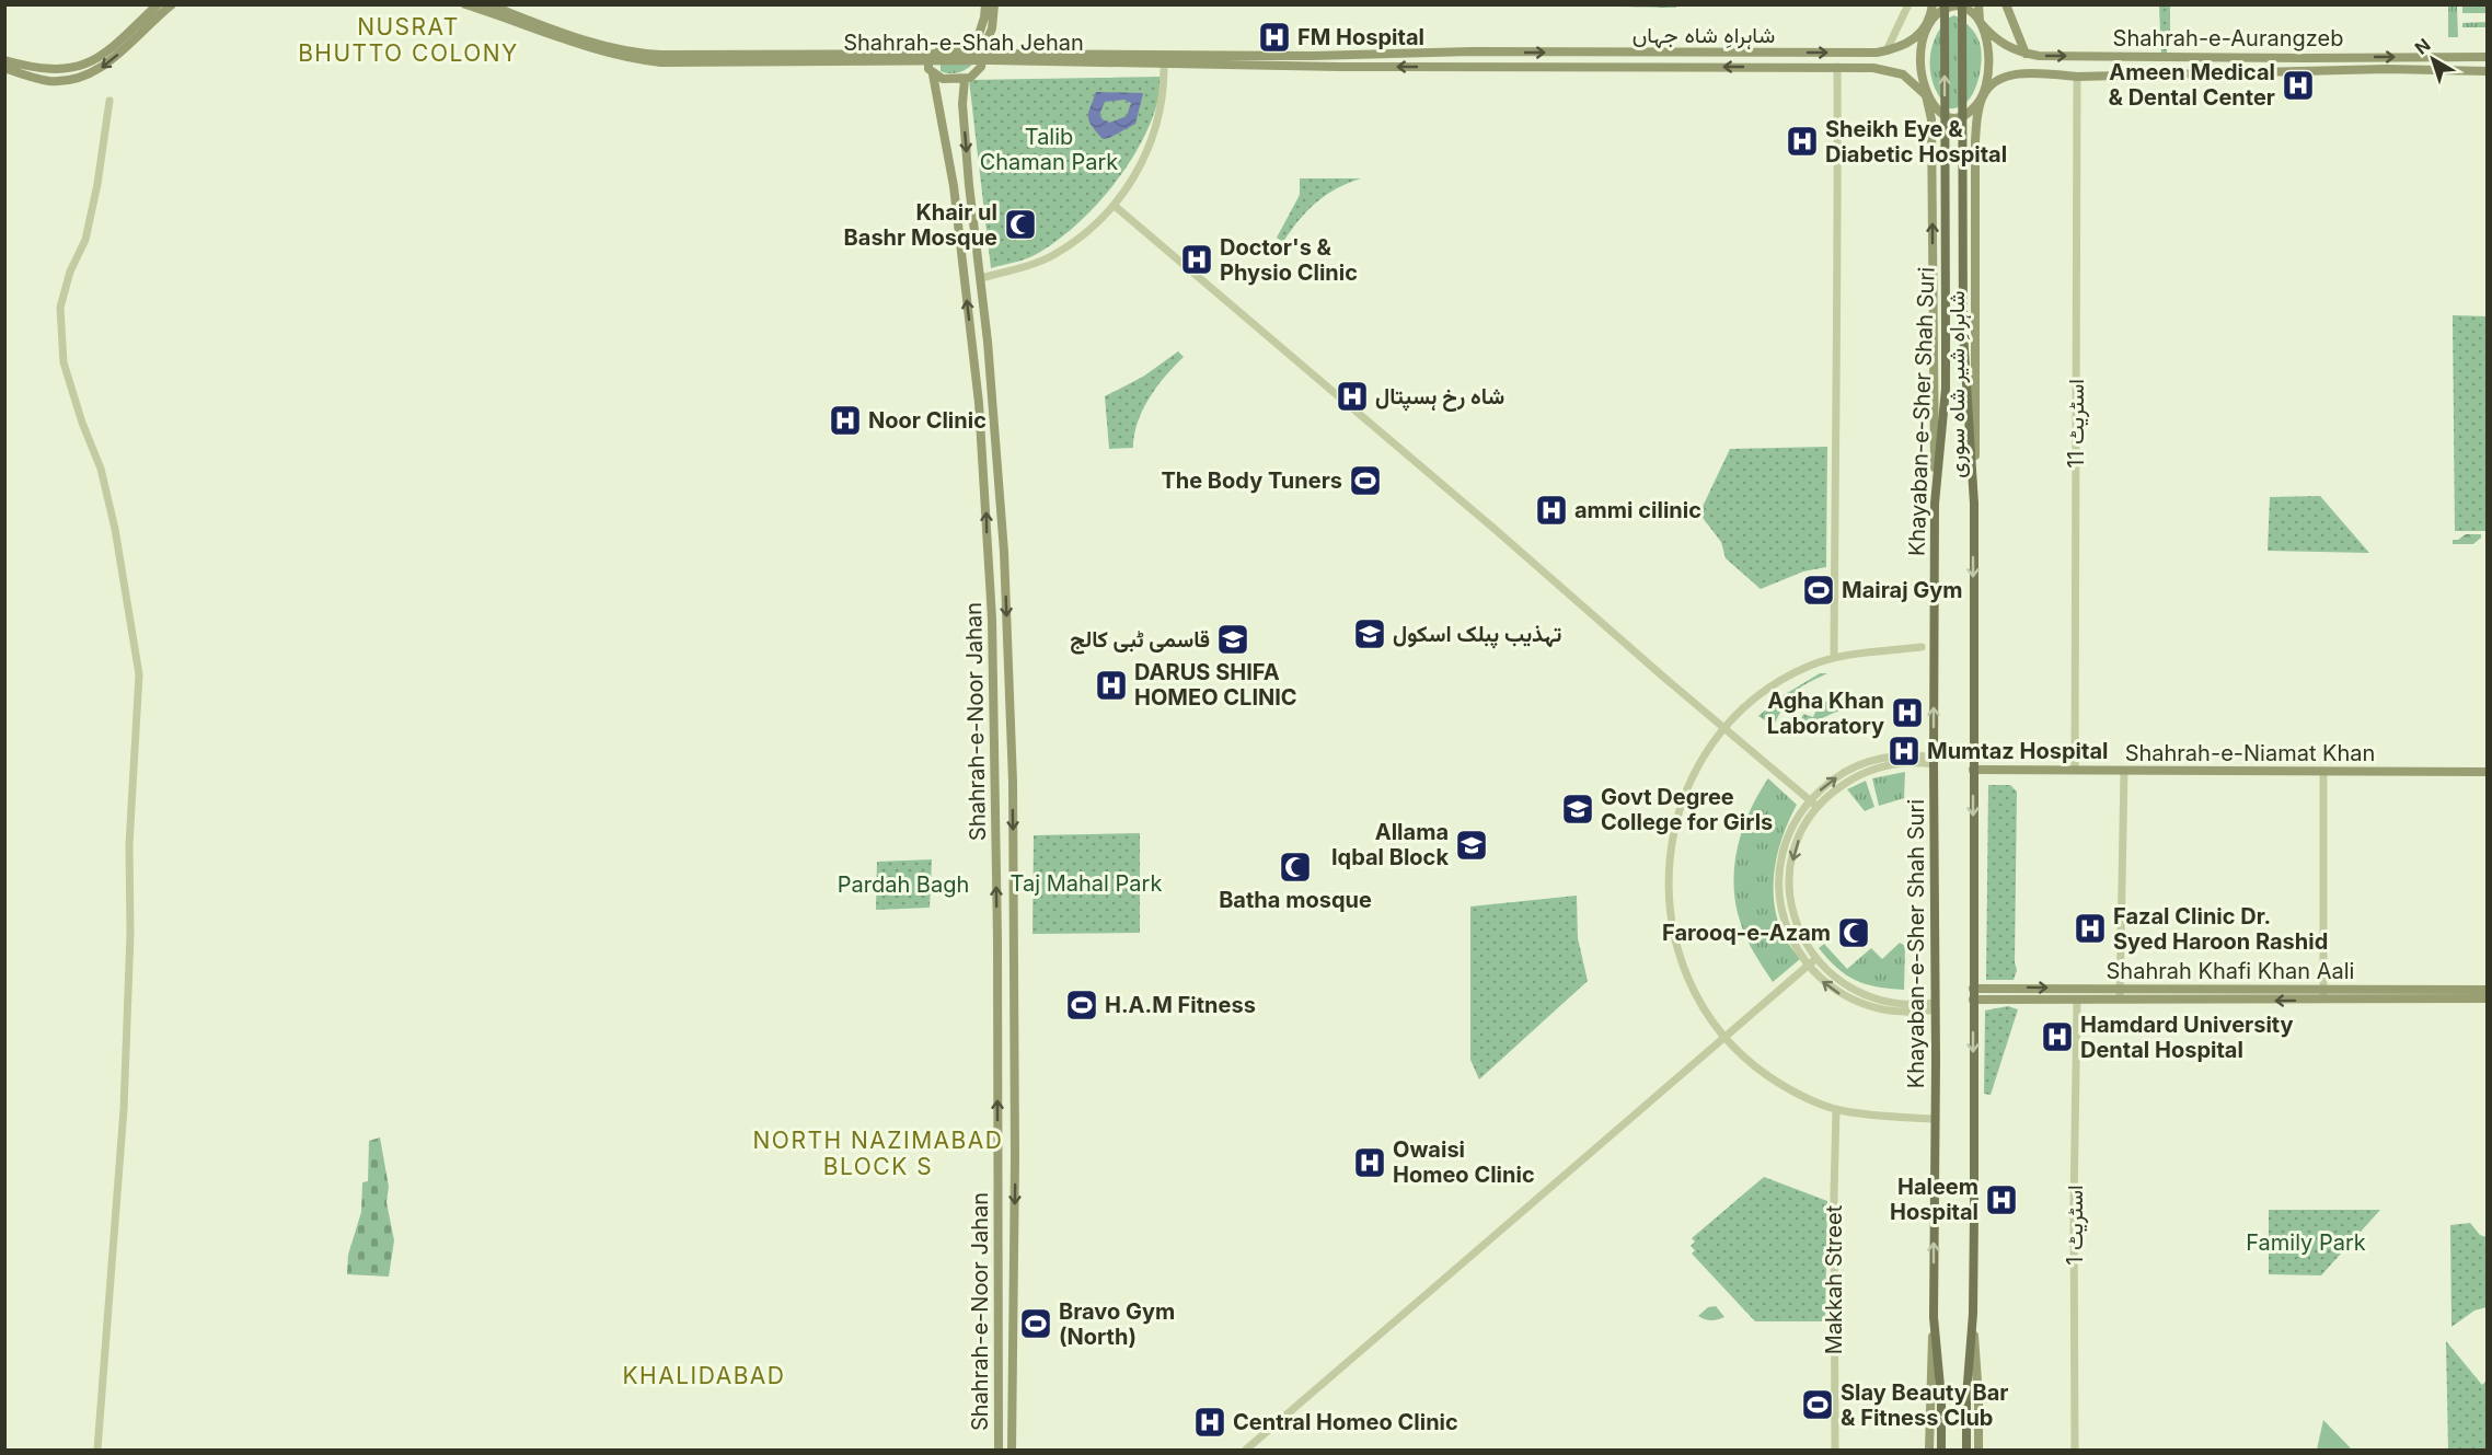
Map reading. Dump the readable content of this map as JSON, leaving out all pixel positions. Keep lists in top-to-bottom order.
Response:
{
  "streets": {
    "main road": [
      "شاہراہِ شاہ جہاں",
      "Shahrah-e-Aurangzeb",
      "Shahrah-e-Shah Jehan",
      "شاہراہِ شیر شاہ سوری",
      "Khayaban-e-Sher Shah Suri",
      "Shahrah-e-Noor Jahan",
      "Shahrah-e-Niamat Khan",
      "Shahrah Khafi Khan Aali"
    ],
    "street": ["اسٹریٹ 11", "اسٹریٹ 1", "Makkah Street"]
  },
  "crossings": [
    ["شاہراہِ شاہ جہاں", "Shahrah-e-Aurangzeb"],
    ["شاہراہِ شاہ جہاں", "Shahrah-e-Shah Jehan"],
    ["شاہراہِ شاہ جہاں", "شاہراہِ شیر شاہ سوری"],
    ["Shahrah-e-Aurangzeb", "شاہراہِ شیر شاہ سوری"],
    ["Shahrah-e-Aurangzeb", "اسٹریٹ 11"],
    ["شاہراہِ شیر شاہ سوری", "Khayaban-e-Sher Shah Suri"],
    ["اسٹریٹ 11", "Shahrah-e-Niamat Khan"],
    ["Shahrah Khafi Khan Aali", "اسٹریٹ 1"]
  ],
  "districts": ["NUSRAT BHUTTO COLONY", "NORTH NAZIMABAD BLOCK S", "KHALIDABAD"],
  "parks": [
    "Talib Chaman Park",
    "Taj Mahal Park",
    "Pardah Bagh",
    "Family Park"
  ],
  "places": {
    "hospital": [
      "FM Hospital",
      "Ameen Medical & Dental Center",
      "Sheikh Eye & Diabetic Hospital",
      "Doctor's & Physio Clinic",
      "شاہ رخ ہسپتال",
      "Noor Clinic",
      "ammi cilinic",
      "DARUS SHIFA HOMEO CLINIC",
      "Agha Khan Laboratory",
      "Mumtaz Hospital",
      "Fazal Clinic Dr. Syed Haroon Rashid",
      "Hamdard University Dental Hospital",
      "Owaisi Homeo Clinic",
      "Haleem Hospital",
      "Central Homeo Clinic"
    ],
    "mosque": ["Khair ul Bashr Mosque", "Batha mosque", "Farooq-e-Azam"],
    "sports": [
      "The Body Tuners",
      "Mairaj Gym",
      "H.A.M Fitness",
      "Bravo Gym (North)",
      "Slay Beauty Bar & Fitness Club"
    ],
    "school or university": [
      "تہذیب پبلک اسکول",
      "قاسمی ٹبی کالج",
      "Govt Degree College for Girls",
      "Allama Iqbal Block"
    ]
  },
  "north": "top left"
}
